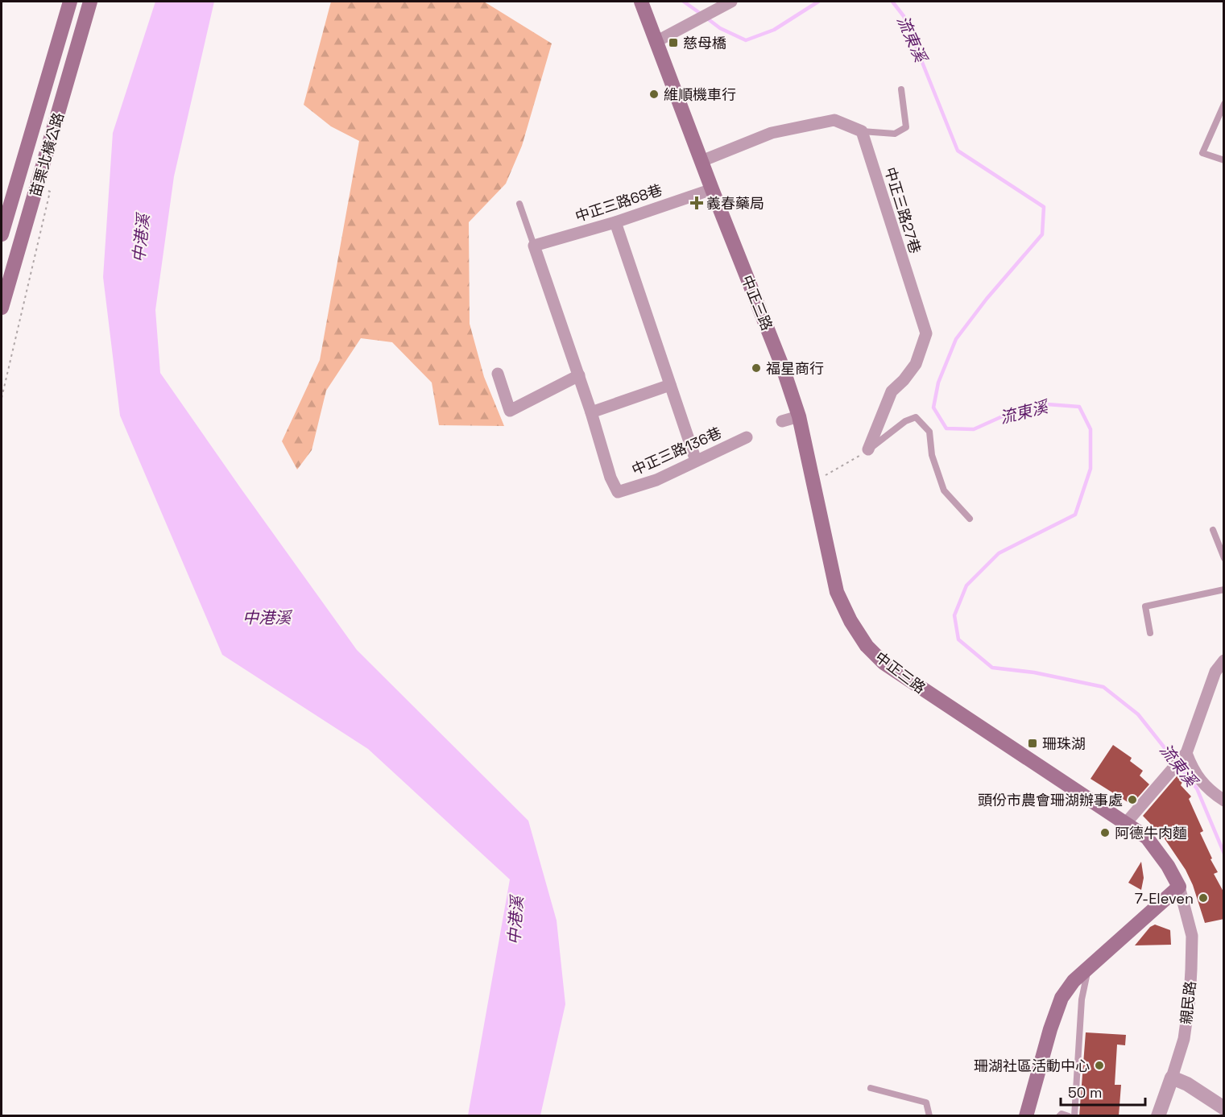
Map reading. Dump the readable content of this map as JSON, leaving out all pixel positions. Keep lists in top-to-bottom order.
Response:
{
  "streets": {
    "main road": ["苗栗北橫公路", "中正三路"],
    "street": [
      "中正三路68巷",
      "中正三路27巷",
      "中正三路136巷",
      "親民路"
    ]
  },
  "crossings": [
    ["中正三路68巷", "中正三路"],
    ["中正三路", "親民路"]
  ],
  "water": ["流東溪", "中港溪"],
  "places": {
    "transit": ["慈母橋", "珊珠湖"],
    "other": [
      "維順機車行",
      "福星商行",
      "頭份市農會珊湖辦事處",
      "阿德牛肉麵",
      "7-Eleven",
      "珊湖社區活動中心"
    ],
    "health": ["義春藥局"]
  },
  "scale_bar": "50 m"
}
